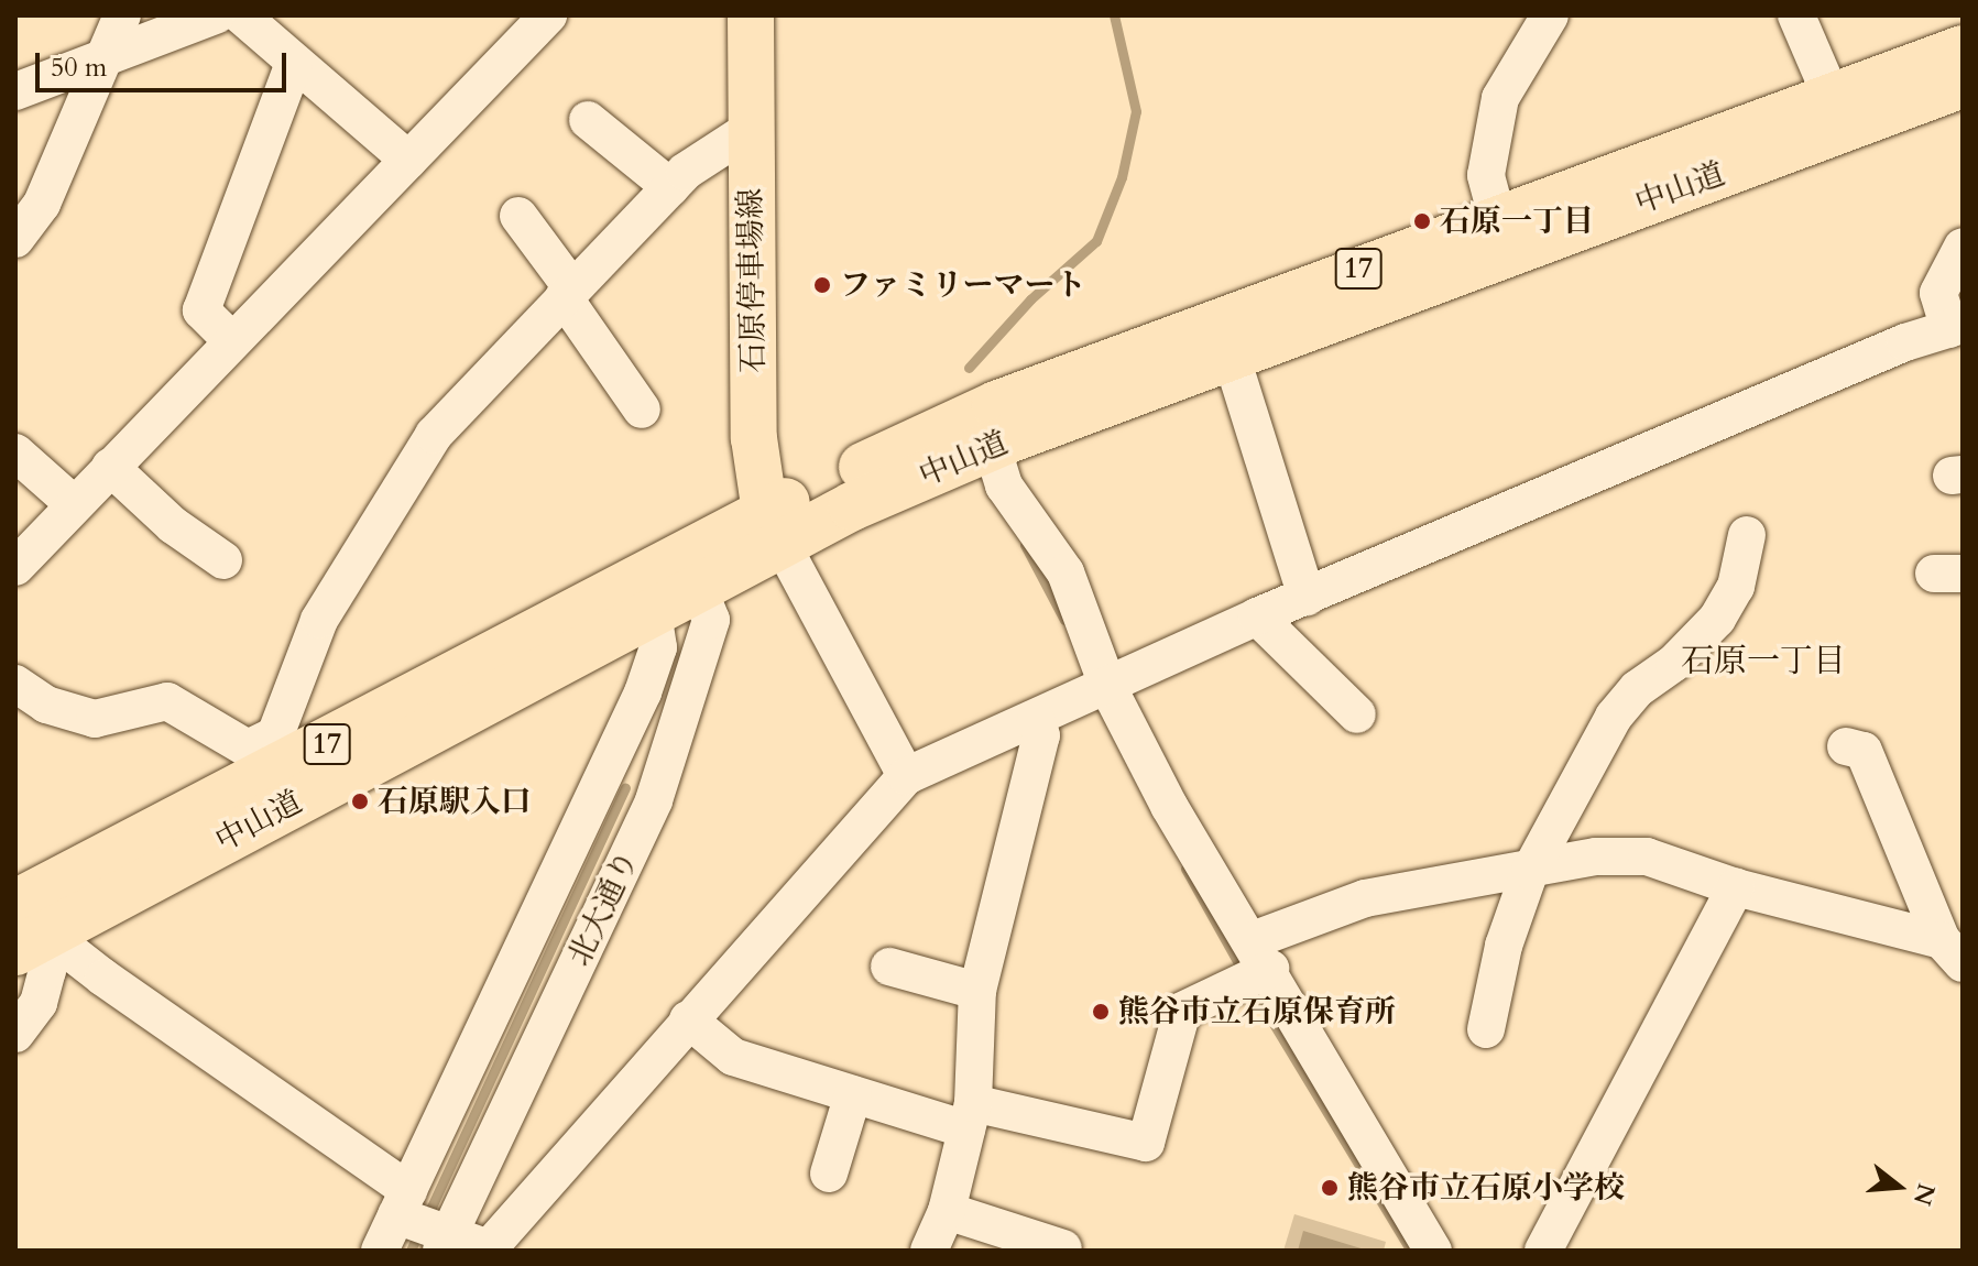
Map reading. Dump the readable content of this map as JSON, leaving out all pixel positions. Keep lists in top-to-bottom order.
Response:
{
  "streets": {
    "highway": ["中山道", "17"],
    "main road": ["石原停車場線"],
    "street": ["北大通り"]
  },
  "crossings": [
    ["中山道", "石原停車場線"],
    ["中山道", "北大通り"]
  ],
  "districts": ["石原一丁目"],
  "places": [
    "石原一丁目",
    "ファミリーマート",
    "石原駅入口",
    "熊谷市立石原保育所",
    "熊谷市立石原小学校"
  ],
  "scale_bar": "50 m",
  "north": "right"
}
